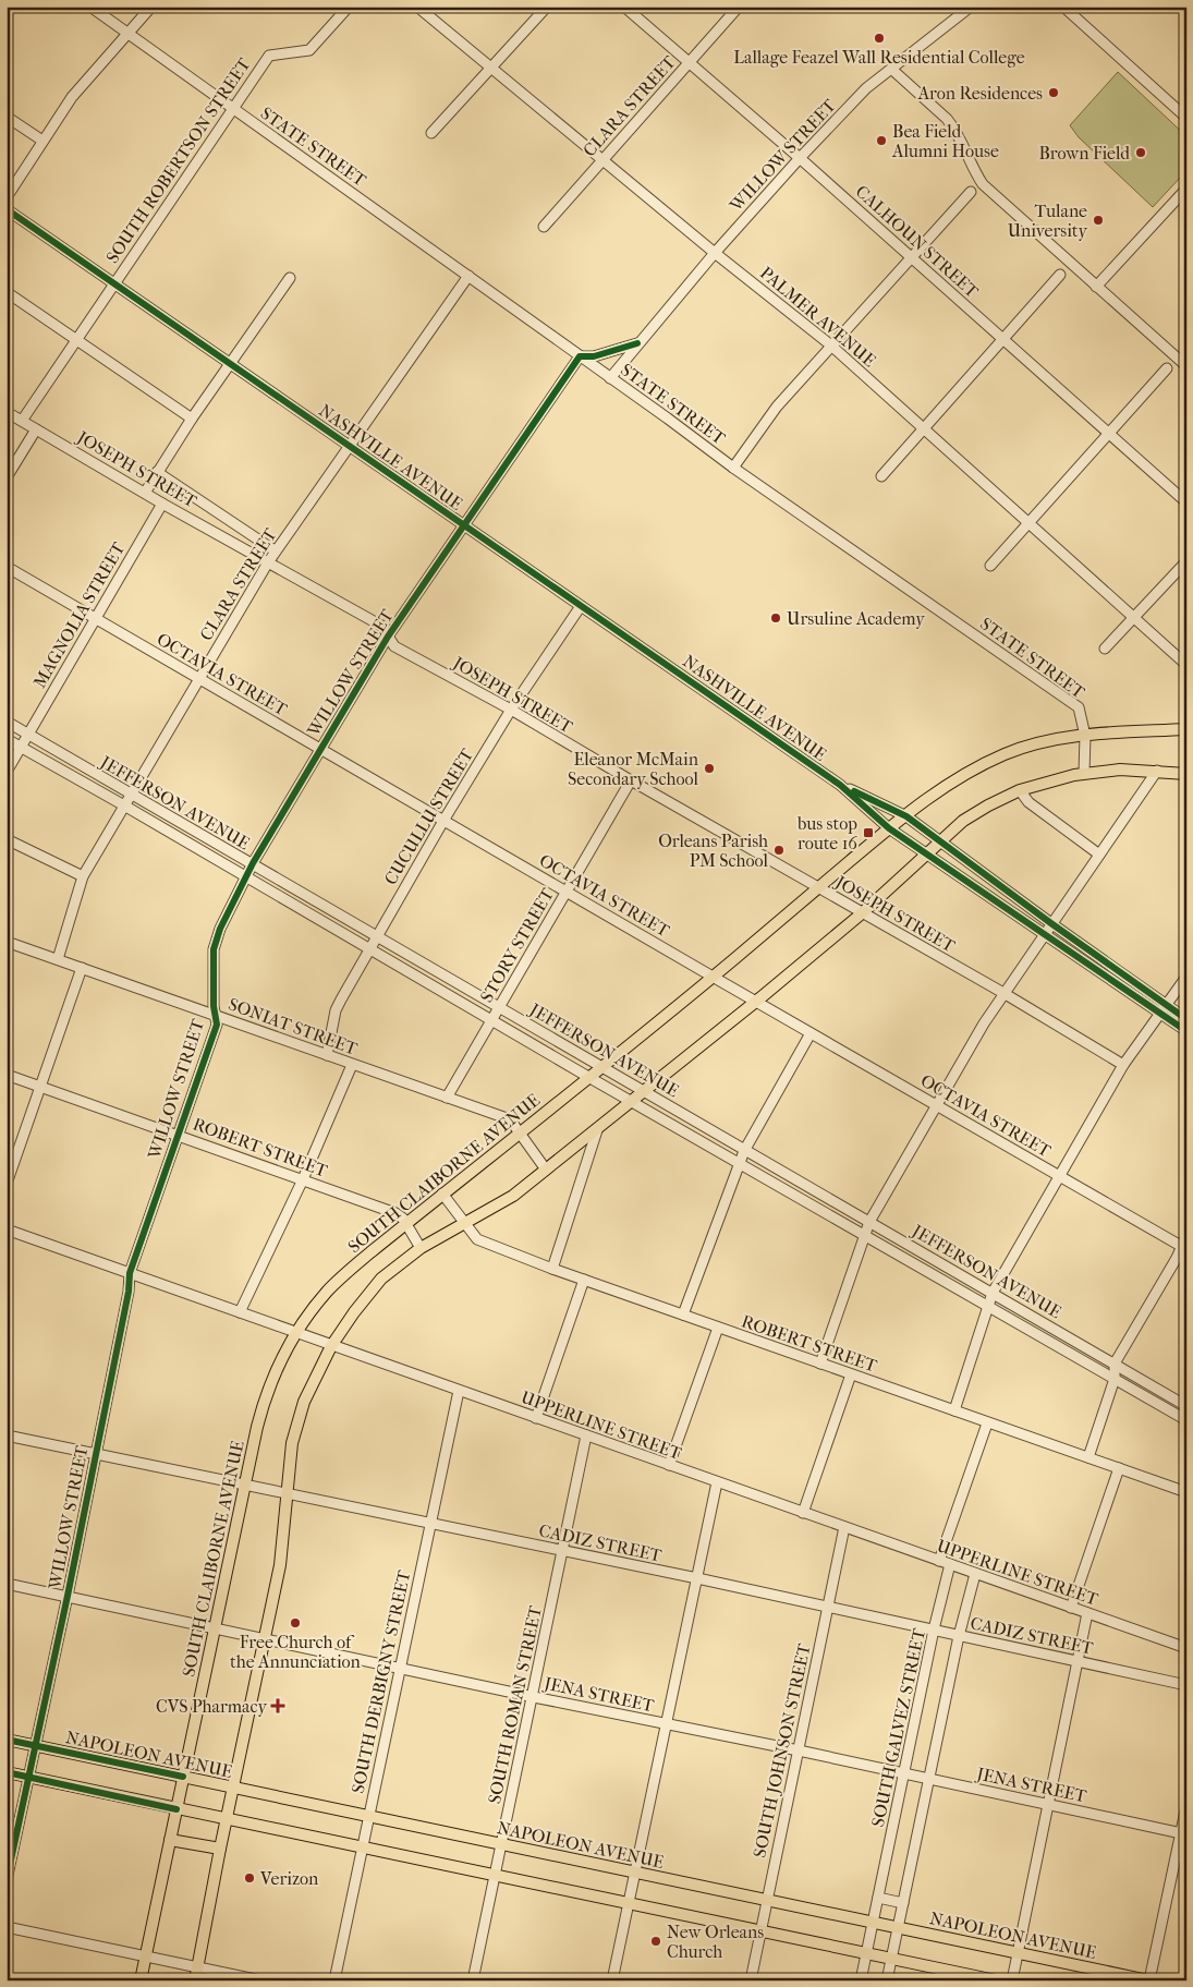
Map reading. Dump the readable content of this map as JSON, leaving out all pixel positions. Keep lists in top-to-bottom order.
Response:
{
  "streets": {
    "main road": ["SOUTH CLAIBORNE AVENUE", "NAPOLEON AVENUE"],
    "street": [
      "CLARA STREET",
      "STATE STREET",
      "WILLOW STREET",
      "SOUTH ROBERTSON STREET",
      "CALHOUN STREET",
      "PALMER AVENUE",
      "NASHVILLE AVENUE",
      "JOSEPH STREET",
      "MAGNOLIA STREET",
      "OCTAVIA STREET",
      "JEFFERSON AVENUE",
      "CUCULLU STREET",
      "STORY STREET",
      "SONIAT STREET",
      "ROBERT STREET",
      "UPPERLINE STREET",
      "CADIZ STREET",
      "SOUTH DERBIGNY STREET",
      "JENA STREET",
      "SOUTH ROMAN STREET",
      "SOUTH GALVEZ STREET",
      "SOUTH JOHNSON STREET"
    ]
  },
  "crossings": [
    ["CLARA STREET", "STATE STREET"],
    ["CLARA STREET", "CALHOUN STREET"],
    ["CLARA STREET", "PALMER AVENUE"],
    ["CLARA STREET", "NASHVILLE AVENUE"],
    ["CLARA STREET", "JOSEPH STREET"],
    ["CLARA STREET", "OCTAVIA STREET"],
    ["CLARA STREET", "JEFFERSON AVENUE"],
    ["CLARA STREET", "SONIAT STREET"],
    ["STATE STREET", "WILLOW STREET"],
    ["STATE STREET", "SOUTH ROBERTSON STREET"],
    ["STATE STREET", "SOUTH CLAIBORNE AVENUE"],
    ["WILLOW STREET", "CALHOUN STREET"],
    ["WILLOW STREET", "PALMER AVENUE"],
    ["WILLOW STREET", "NASHVILLE AVENUE"],
    ["WILLOW STREET", "JOSEPH STREET"],
    ["WILLOW STREET", "OCTAVIA STREET"],
    ["WILLOW STREET", "JEFFERSON AVENUE"],
    ["WILLOW STREET", "SONIAT STREET"],
    ["WILLOW STREET", "ROBERT STREET"],
    ["WILLOW STREET", "UPPERLINE STREET"],
    ["WILLOW STREET", "CADIZ STREET"],
    ["WILLOW STREET", "JENA STREET"],
    ["WILLOW STREET", "NAPOLEON AVENUE"],
    ["SOUTH ROBERTSON STREET", "NASHVILLE AVENUE"],
    ["SOUTH ROBERTSON STREET", "JOSEPH STREET"],
    ["NASHVILLE AVENUE", "CUCULLU STREET"],
    ["NASHVILLE AVENUE", "SOUTH CLAIBORNE AVENUE"],
    ["JOSEPH STREET", "MAGNOLIA STREET"],
    ["JOSEPH STREET", "CUCULLU STREET"],
    ["JOSEPH STREET", "STORY STREET"],
    ["JOSEPH STREET", "SOUTH CLAIBORNE AVENUE"],
    ["MAGNOLIA STREET", "OCTAVIA STREET"],
    ["MAGNOLIA STREET", "JEFFERSON AVENUE"],
    ["OCTAVIA STREET", "CUCULLU STREET"],
    ["OCTAVIA STREET", "STORY STREET"],
    ["OCTAVIA STREET", "SOUTH CLAIBORNE AVENUE"],
    ["JEFFERSON AVENUE", "CUCULLU STREET"],
    ["JEFFERSON AVENUE", "STORY STREET"],
    ["JEFFERSON AVENUE", "SOUTH CLAIBORNE AVENUE"],
    ["CUCULLU STREET", "SONIAT STREET"],
    ["STORY STREET", "SONIAT STREET"],
    ["SONIAT STREET", "SOUTH CLAIBORNE AVENUE"],
    ["ROBERT STREET", "SOUTH CLAIBORNE AVENUE"],
    ["SOUTH CLAIBORNE AVENUE", "UPPERLINE STREET"],
    ["SOUTH CLAIBORNE AVENUE", "CADIZ STREET"],
    ["SOUTH CLAIBORNE AVENUE", "JENA STREET"],
    ["SOUTH CLAIBORNE AVENUE", "NAPOLEON AVENUE"],
    ["UPPERLINE STREET", "SOUTH DERBIGNY STREET"],
    ["UPPERLINE STREET", "SOUTH ROMAN STREET"],
    ["UPPERLINE STREET", "SOUTH GALVEZ STREET"],
    ["UPPERLINE STREET", "SOUTH JOHNSON STREET"],
    ["CADIZ STREET", "SOUTH DERBIGNY STREET"],
    ["CADIZ STREET", "SOUTH ROMAN STREET"],
    ["CADIZ STREET", "SOUTH GALVEZ STREET"],
    ["CADIZ STREET", "SOUTH JOHNSON STREET"],
    ["SOUTH DERBIGNY STREET", "JENA STREET"],
    ["SOUTH DERBIGNY STREET", "NAPOLEON AVENUE"],
    ["JENA STREET", "SOUTH ROMAN STREET"],
    ["JENA STREET", "SOUTH GALVEZ STREET"],
    ["JENA STREET", "SOUTH JOHNSON STREET"],
    ["SOUTH ROMAN STREET", "NAPOLEON AVENUE"],
    ["SOUTH GALVEZ STREET", "NAPOLEON AVENUE"],
    ["SOUTH JOHNSON STREET", "NAPOLEON AVENUE"]
  ],
  "places": {
    "other": [
      "Lallage Feazel Wall Residential College",
      "Aron Residences",
      "Bea Field Alumni House",
      "Brown Field",
      "Tulane University",
      "Ursuline Academy",
      "Eleanor McMain Secondary School",
      "Orleans Parish PM School",
      "Free Church of the Annunciation",
      "Verizon",
      "New Orleans Church"
    ],
    "transit": ["bus stop route 16"],
    "health": ["CVS Pharmacy"]
  }
}
